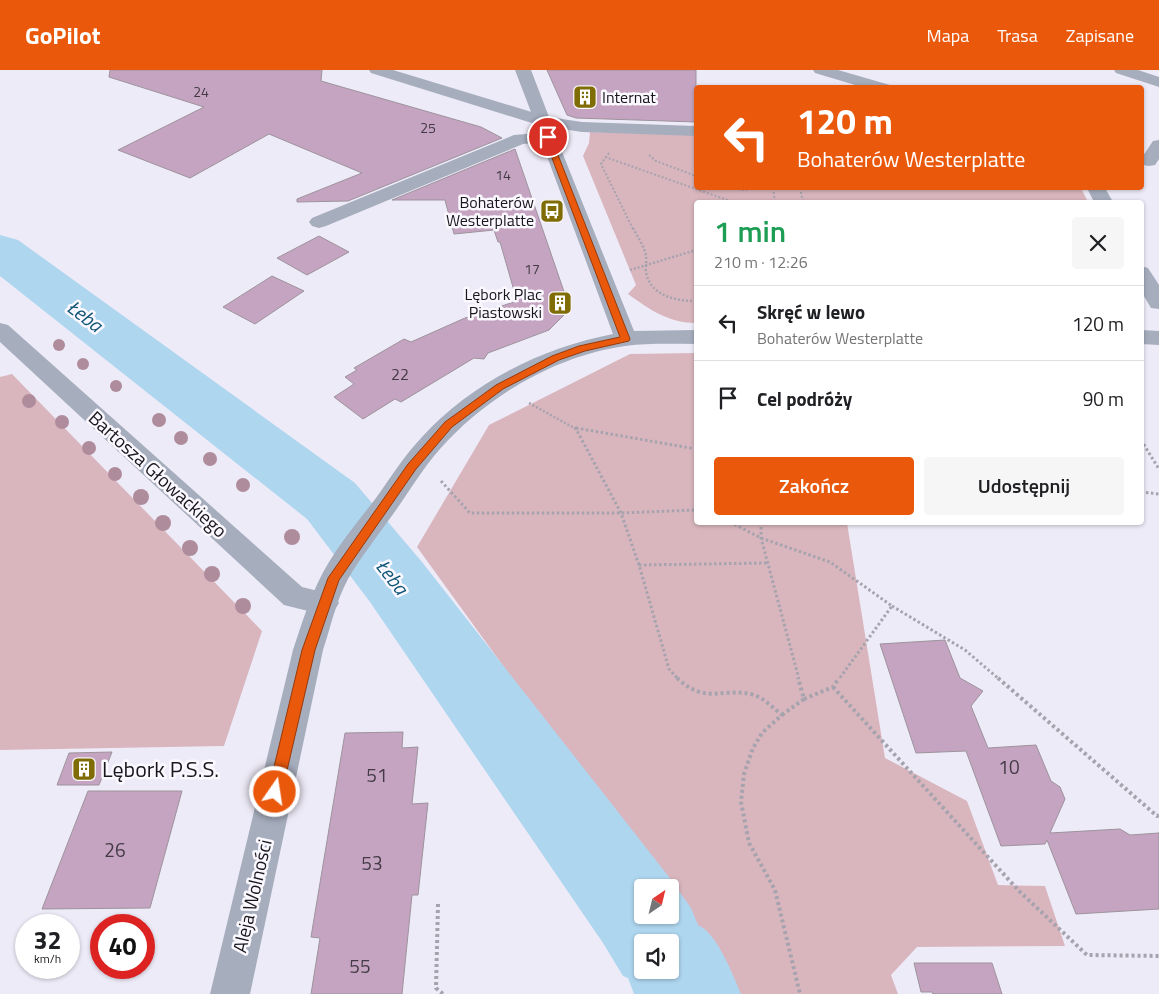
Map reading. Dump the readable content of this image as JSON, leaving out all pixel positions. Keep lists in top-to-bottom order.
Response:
{
  "streets": {
    "street": ["Bartosza Głowackiego", "Aleja Wolności"]
  },
  "crossings": [
    ["Bartosza Głowackiego", "Aleja Wolności"]
  ],
  "water": ["Łeba"],
  "places": {
    "building": ["Internat", "Lębork Plac Piastowski", "Lębork P.S.S."],
    "bus stop": ["Bohaterów Westerplatte"]
  },
  "house_numbers": [
    "24",
    "25",
    "14",
    "17",
    "22",
    "10",
    "51",
    "26",
    "53",
    "55"
  ],
  "north": "top right",
  "page": {
    "header": "GoPilot",
    "nav": ["Mapa", "Trasa", "Zapisane"],
    "turn": ["120 m", "Bohaterów Westerplatte"],
    "heading": ["1 min", "210 m · 12:26"],
    "list": [
      {
        "name": "Skręć w lewo",
        "note": "Bohaterów Westerplatte",
        "value": "120 m"
      },
      {
        "name": "Cel podróży",
        "value": "90 m"
      }
    ],
    "buttons": ["Zakończ", "Udostępnij"],
    "speed": "32 km/h",
    "limit": "40"
  }
}
